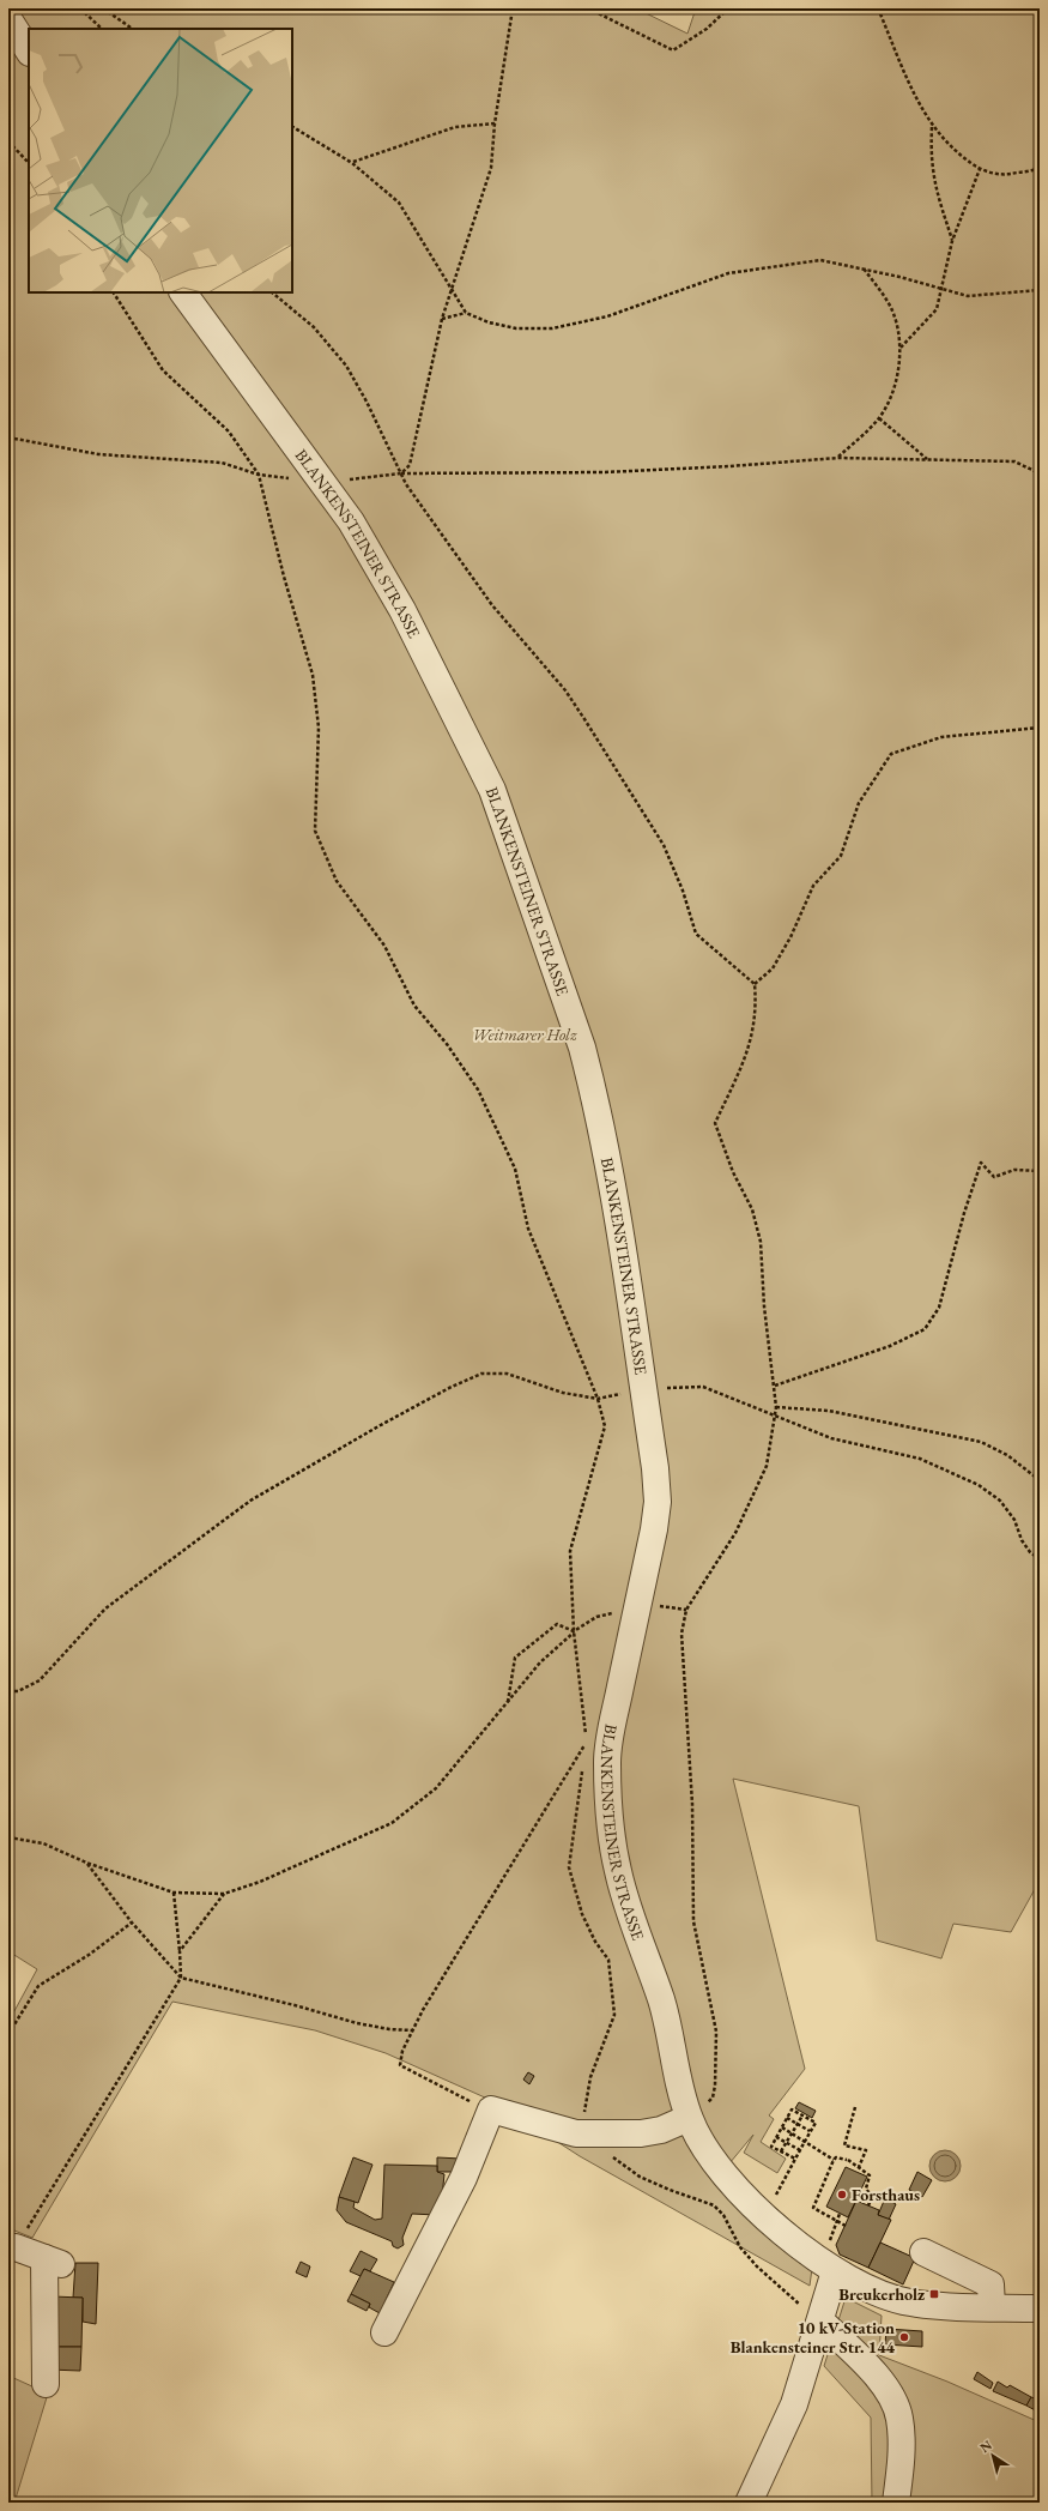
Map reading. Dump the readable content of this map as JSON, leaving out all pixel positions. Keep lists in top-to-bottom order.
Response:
{
  "streets": {
    "street": ["BLANKENSTEINER STRASSE"]
  },
  "parks": ["Weitmarer Holz"],
  "places": {
    "other": ["Forsthaus", "10 kV-Station Blankensteiner Str. 144"],
    "transit": ["Breukerholz"]
  },
  "north": "top left"
}
